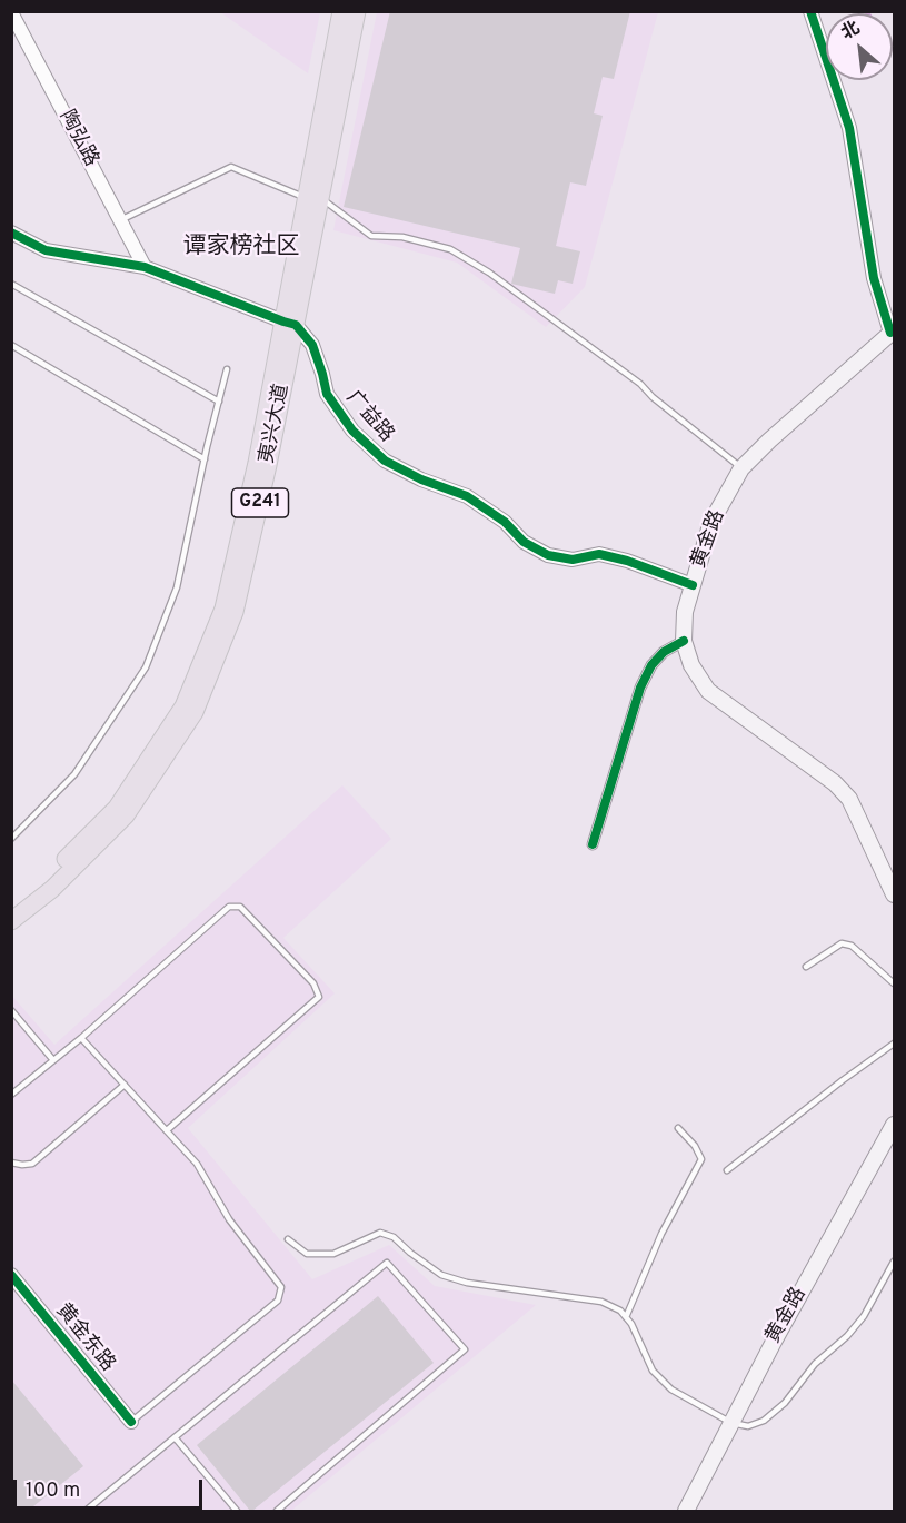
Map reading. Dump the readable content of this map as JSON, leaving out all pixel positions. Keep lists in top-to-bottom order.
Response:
{
  "streets": {
    "highway": ["夷兴大道", "G241"],
    "main road": ["黄金路"],
    "street": ["陶弘路", "广益路", "黄金东路"]
  },
  "crossings": [
    ["广益路", "夷兴大道"],
    ["广益路", "黄金路"]
  ],
  "districts": ["谭家榜社区"],
  "scale_bar": "100 m",
  "north": "top left"
}
